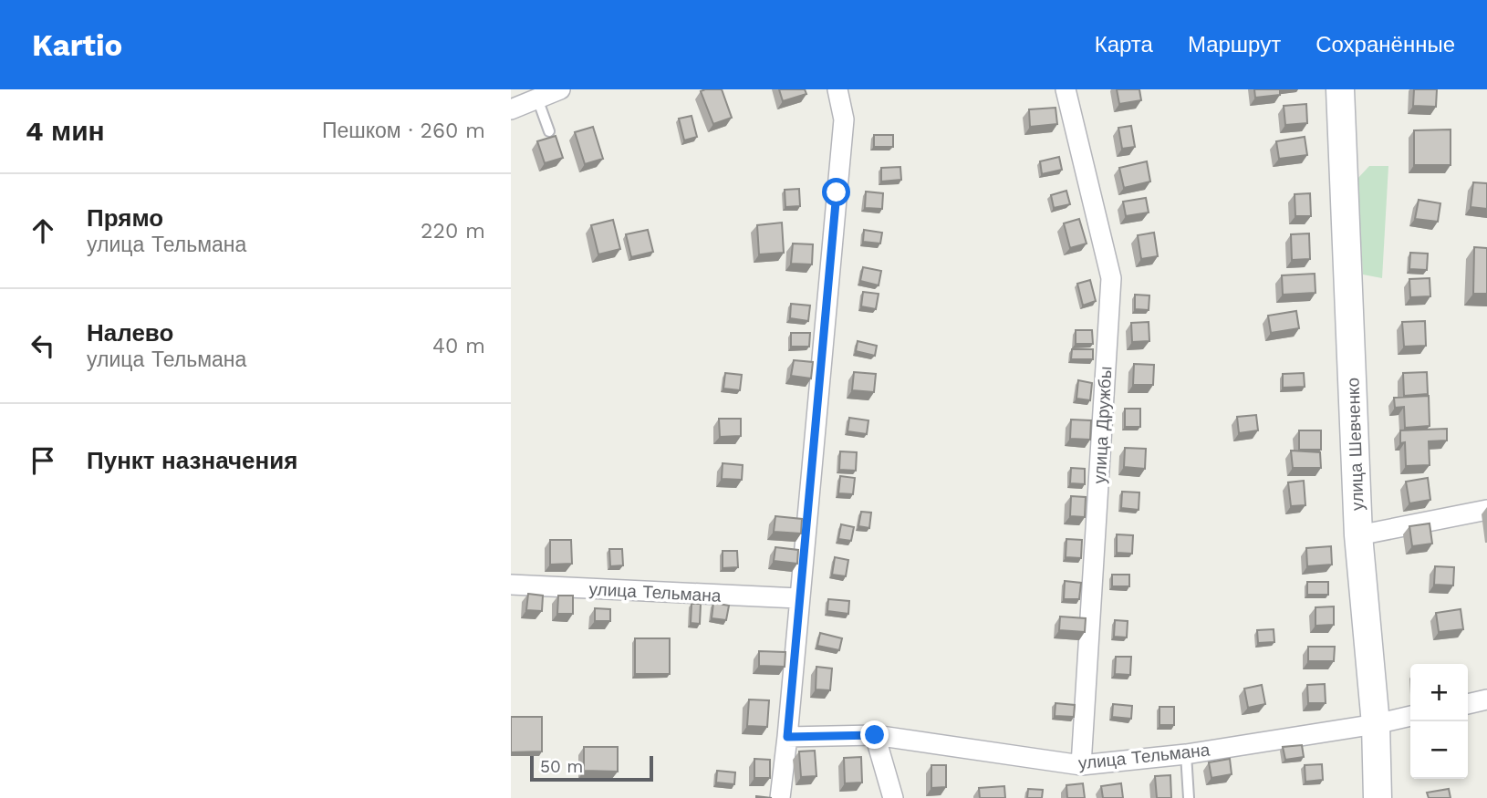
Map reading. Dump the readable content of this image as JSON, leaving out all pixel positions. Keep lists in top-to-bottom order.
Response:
{
  "streets": {
    "main road": ["улица Шевченко"],
    "street": ["улица Дружбы", "улица Тельмана"]
  },
  "crossings": [
    ["улица Дружбы", "улица Тельмана"],
    ["улица Шевченко", "улица Тельмана"]
  ],
  "scale_bar": "50 m",
  "page": {
    "header": "Kartio",
    "nav": ["Карта", "Маршрут", "Сохранённые"],
    "heading": ["4 мин", "Пешком · 260 m"],
    "list": [
      ["Прямо", "улица Тельмана", "220 m"],
      ["Налево", "улица Тельмана", "40 m"],
      "Пункт назначения"
    ],
    "map_buttons": ["+", "−"],
    "scale": "50 m"
  }
}
